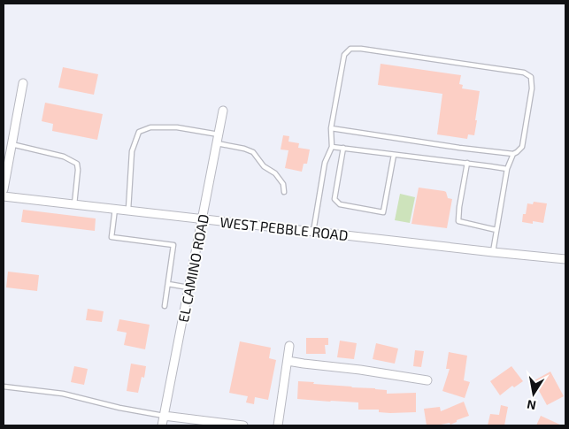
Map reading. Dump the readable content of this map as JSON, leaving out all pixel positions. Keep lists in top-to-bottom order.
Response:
{
  "streets": {
    "street": ["WEST PEBBLE ROAD", "EL CAMINO ROAD"]
  },
  "crossings": [
    ["WEST PEBBLE ROAD", "EL CAMINO ROAD"]
  ],
  "north": "bottom"
}
